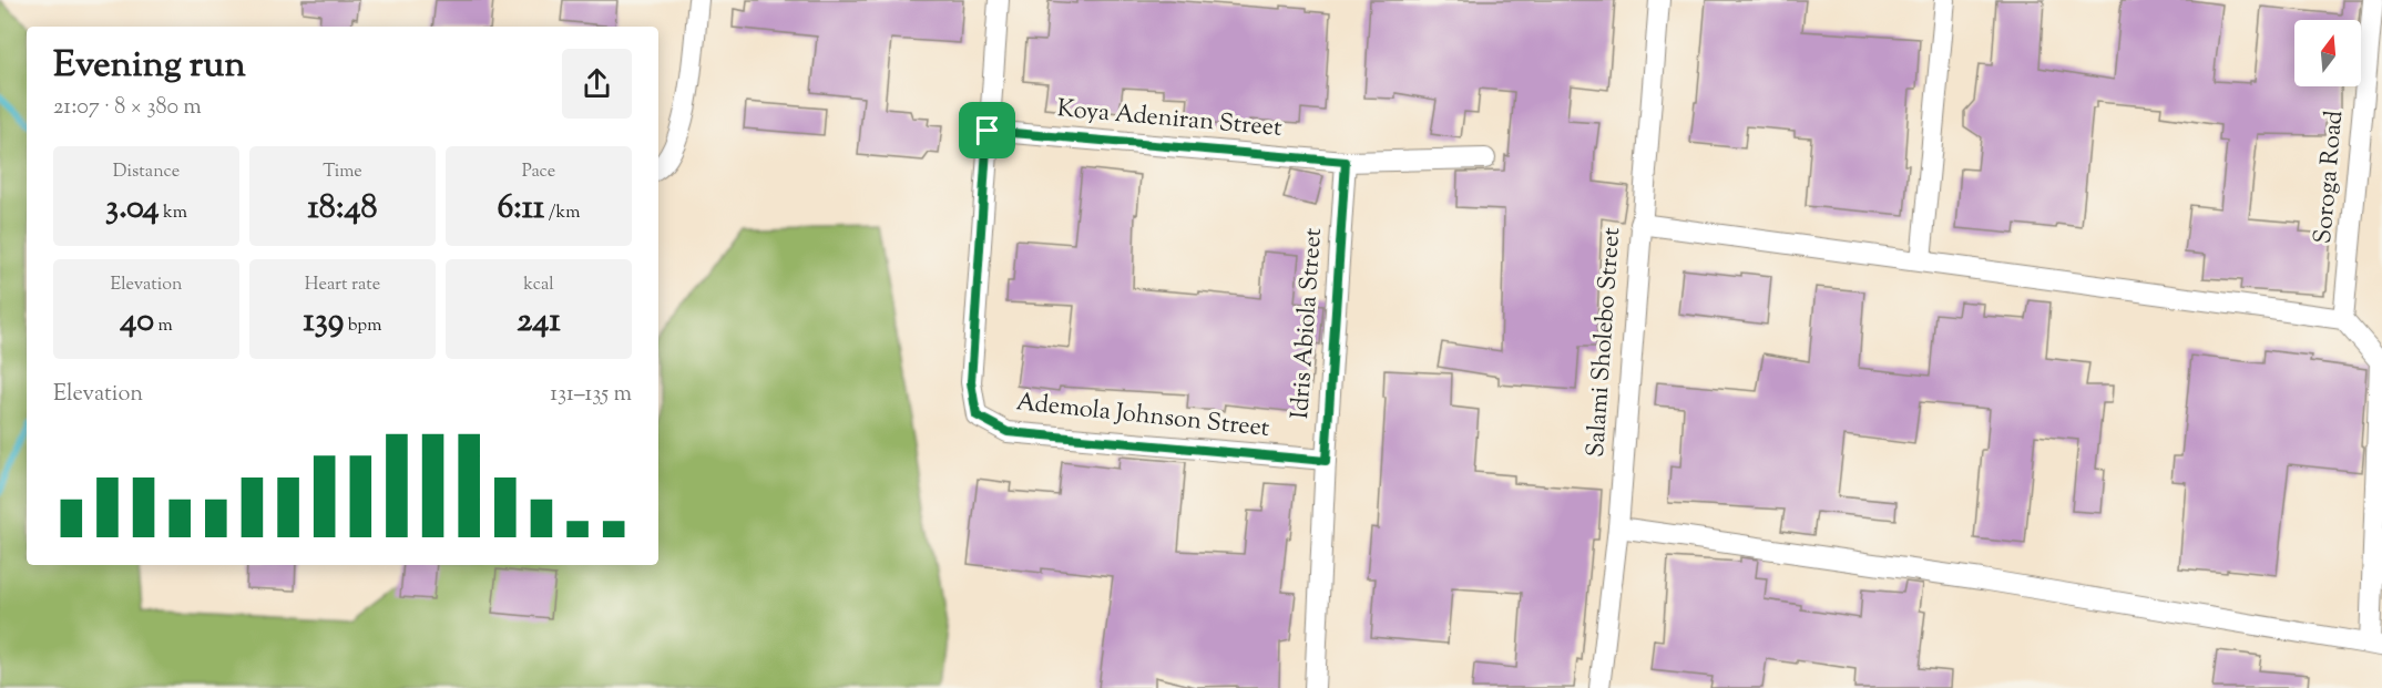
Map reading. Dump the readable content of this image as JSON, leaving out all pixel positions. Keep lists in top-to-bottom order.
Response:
{
  "streets": {
    "street": [
      "Koya Adeniran Street",
      "Soroga Road",
      "Idris Abiola Street",
      "Salami Sholebo Street",
      "Ademola Johnson Street"
    ]
  },
  "crossings": [
    ["Koya Adeniran Street", "Idris Abiola Street"],
    ["Koya Adeniran Street", "Ademola Johnson Street"],
    ["Idris Abiola Street", "Ademola Johnson Street"]
  ],
  "north": "top",
  "page": {
    "heading": ["Evening run", "21:07 · 8 × 380 m"],
    "stats": [
      ["Distance", "3.04 km"],
      ["Time", "18:48"],
      ["Pace", "6:11 /km"],
      ["Elevation", "40 m"],
      ["Heart rate", "139 bpm"],
      ["kcal", "241"]
    ],
    "chart": ["Elevation", "131–135 m"]
  }
}
